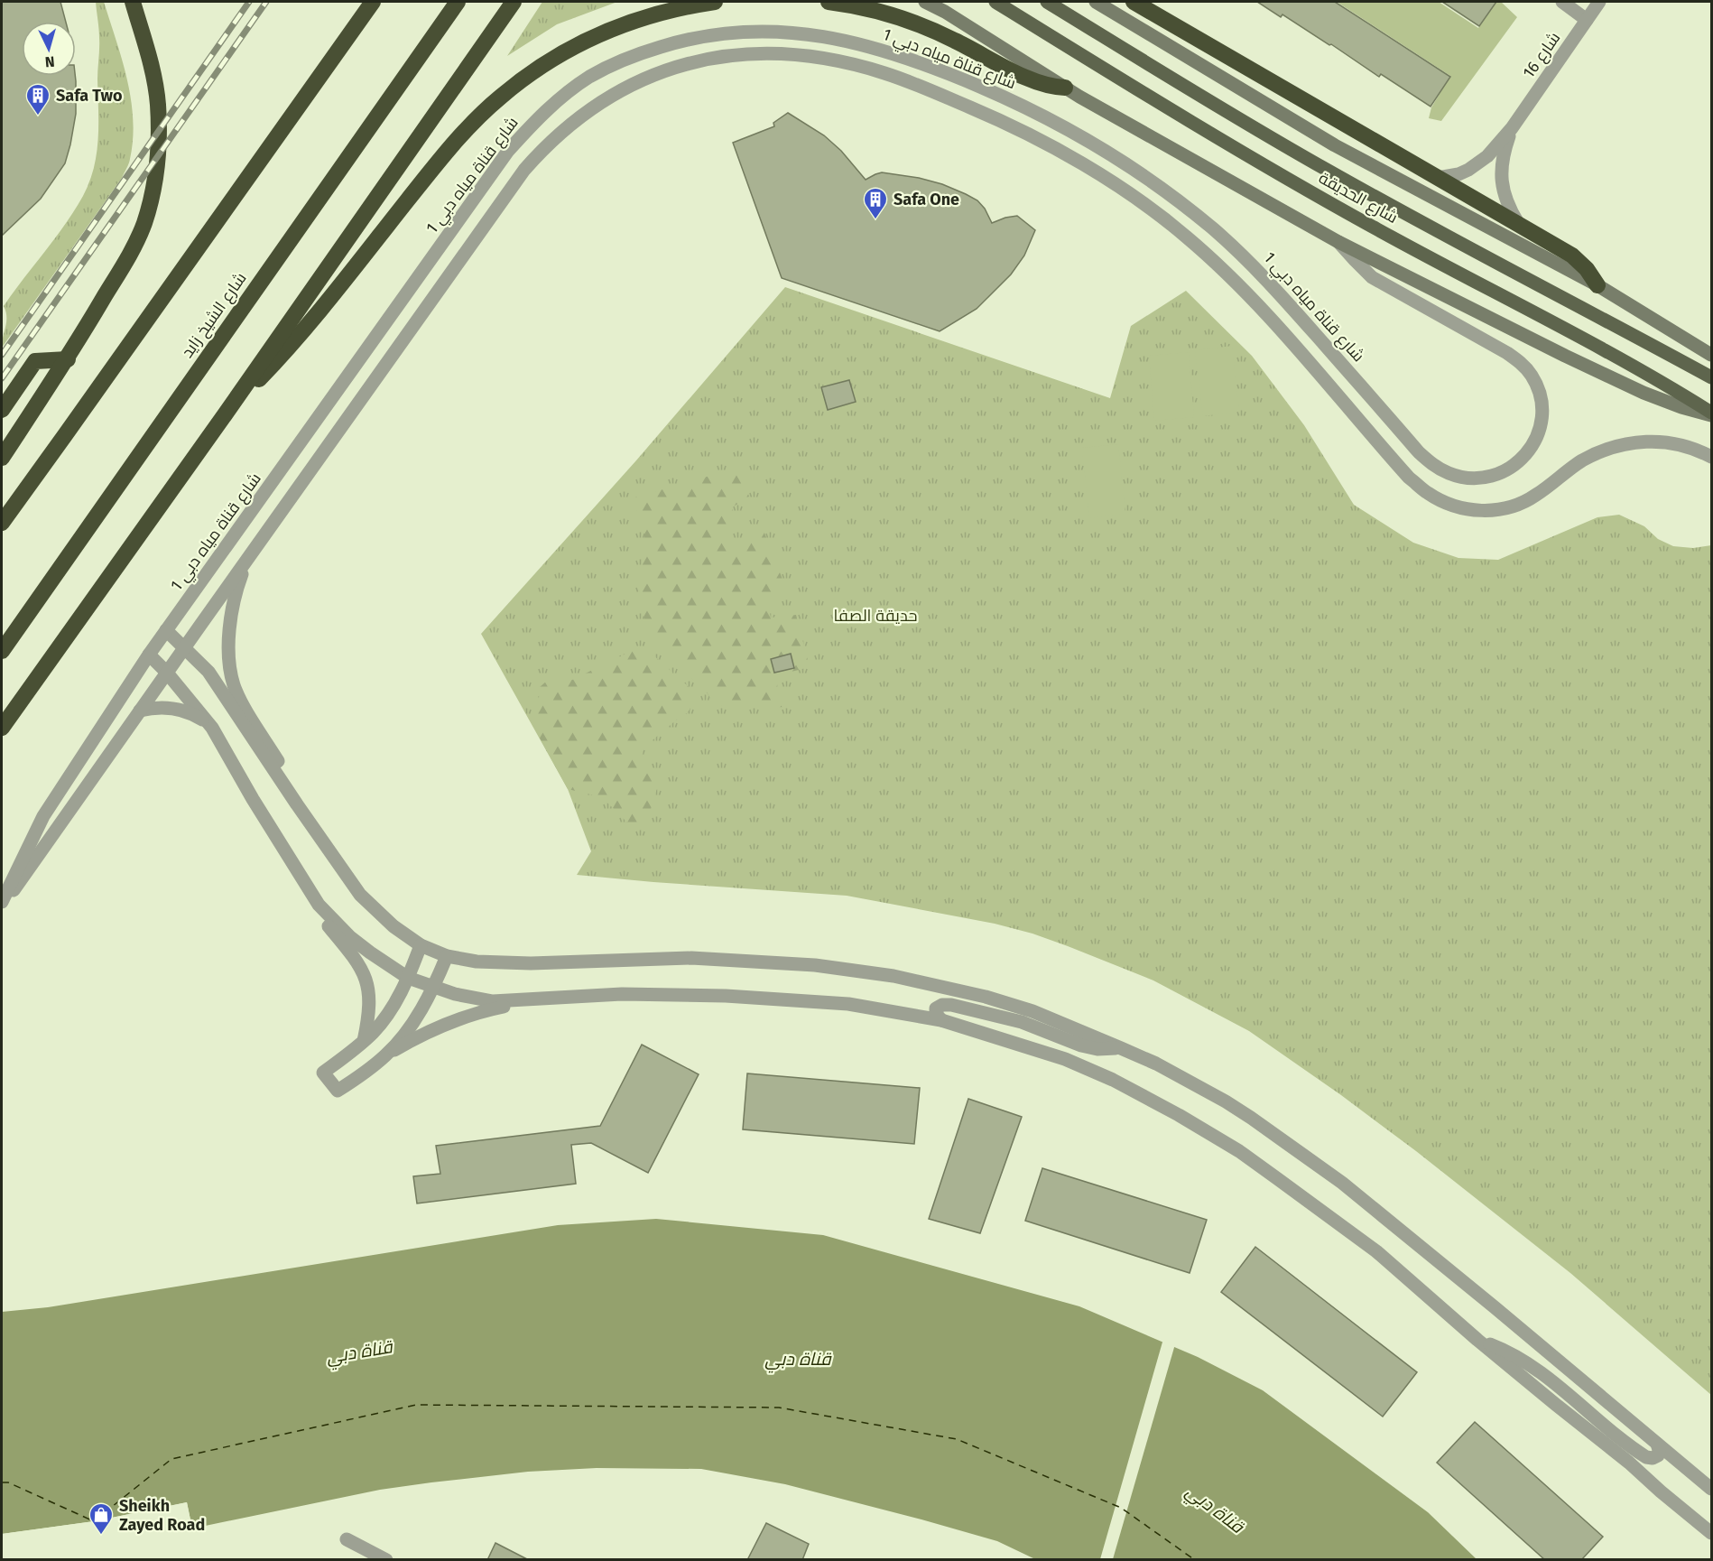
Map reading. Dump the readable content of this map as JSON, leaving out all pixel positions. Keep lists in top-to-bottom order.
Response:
{
  "streets": {
    "highway": ["شارع الشيخ زايد"],
    "main road": ["شارع الحديقة"],
    "street": ["شارع 16", "شارع قناة مياه دبي 1"]
  },
  "water": ["قناة دبي"],
  "parks": ["حديقة الصفا"],
  "places": {
    "building": ["Safa Two", "Safa One"],
    "shop": ["Sheikh Zayed Road"]
  },
  "north": "bottom"
}
